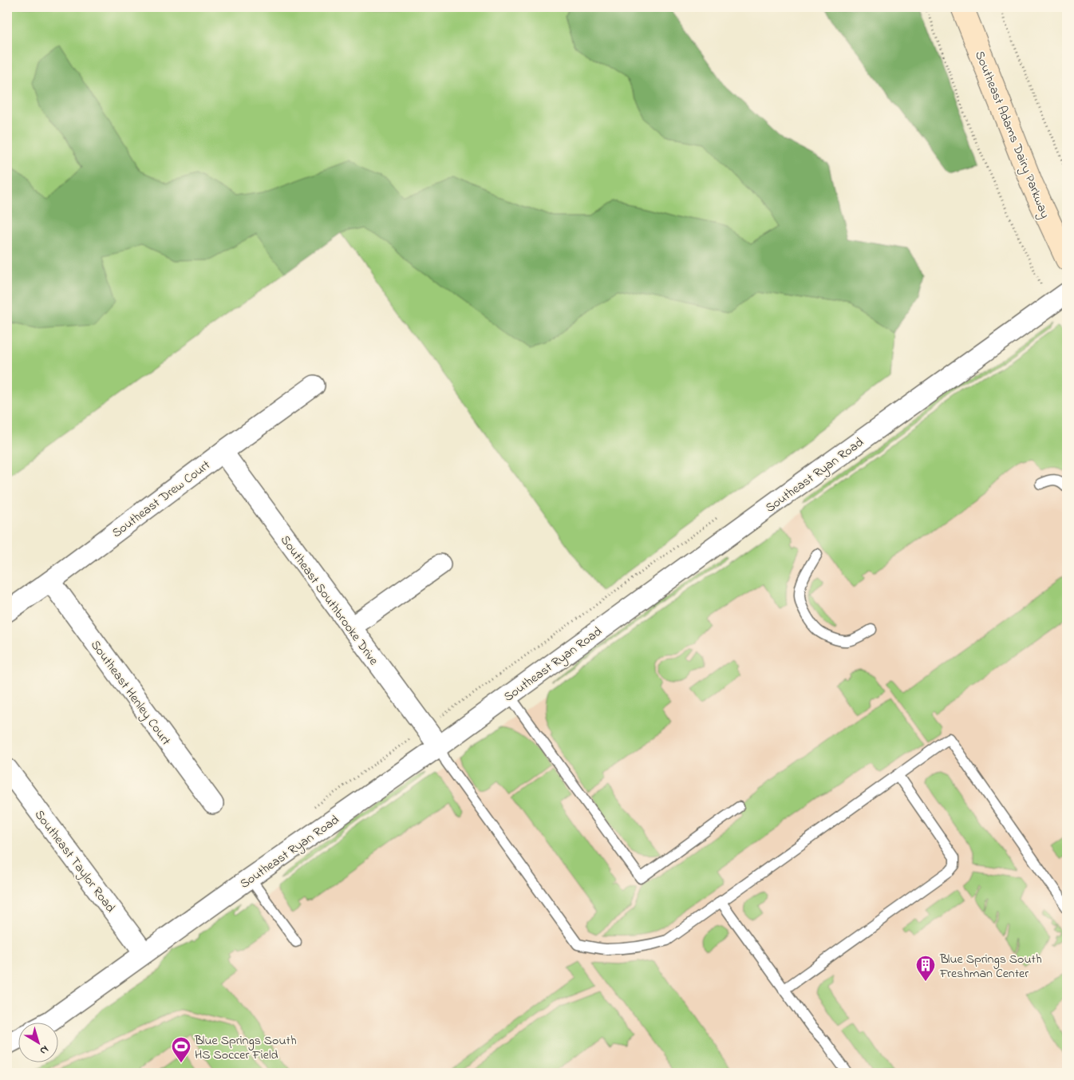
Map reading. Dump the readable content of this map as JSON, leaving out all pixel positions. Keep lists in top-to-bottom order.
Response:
{
  "streets": {
    "main road": ["Southeast Adams Dairy Parkway"],
    "street": [
      "Southeast Ryan Road",
      "Southeast Drew Court",
      "Southeast Southbrooke Drive",
      "Southeast Henley Court",
      "Southeast Taylor Road"
    ]
  },
  "crossings": [
    ["Southeast Ryan Road", "Southeast Southbrooke Drive"],
    ["Southeast Ryan Road", "Southeast Taylor Road"],
    ["Southeast Drew Court", "Southeast Southbrooke Drive"],
    ["Southeast Drew Court", "Southeast Henley Court"]
  ],
  "places": {
    "building": ["Blue Springs South Freshman Center"],
    "sports": ["Blue Springs South HS Soccer Field"]
  },
  "north": "bottom right"
}
